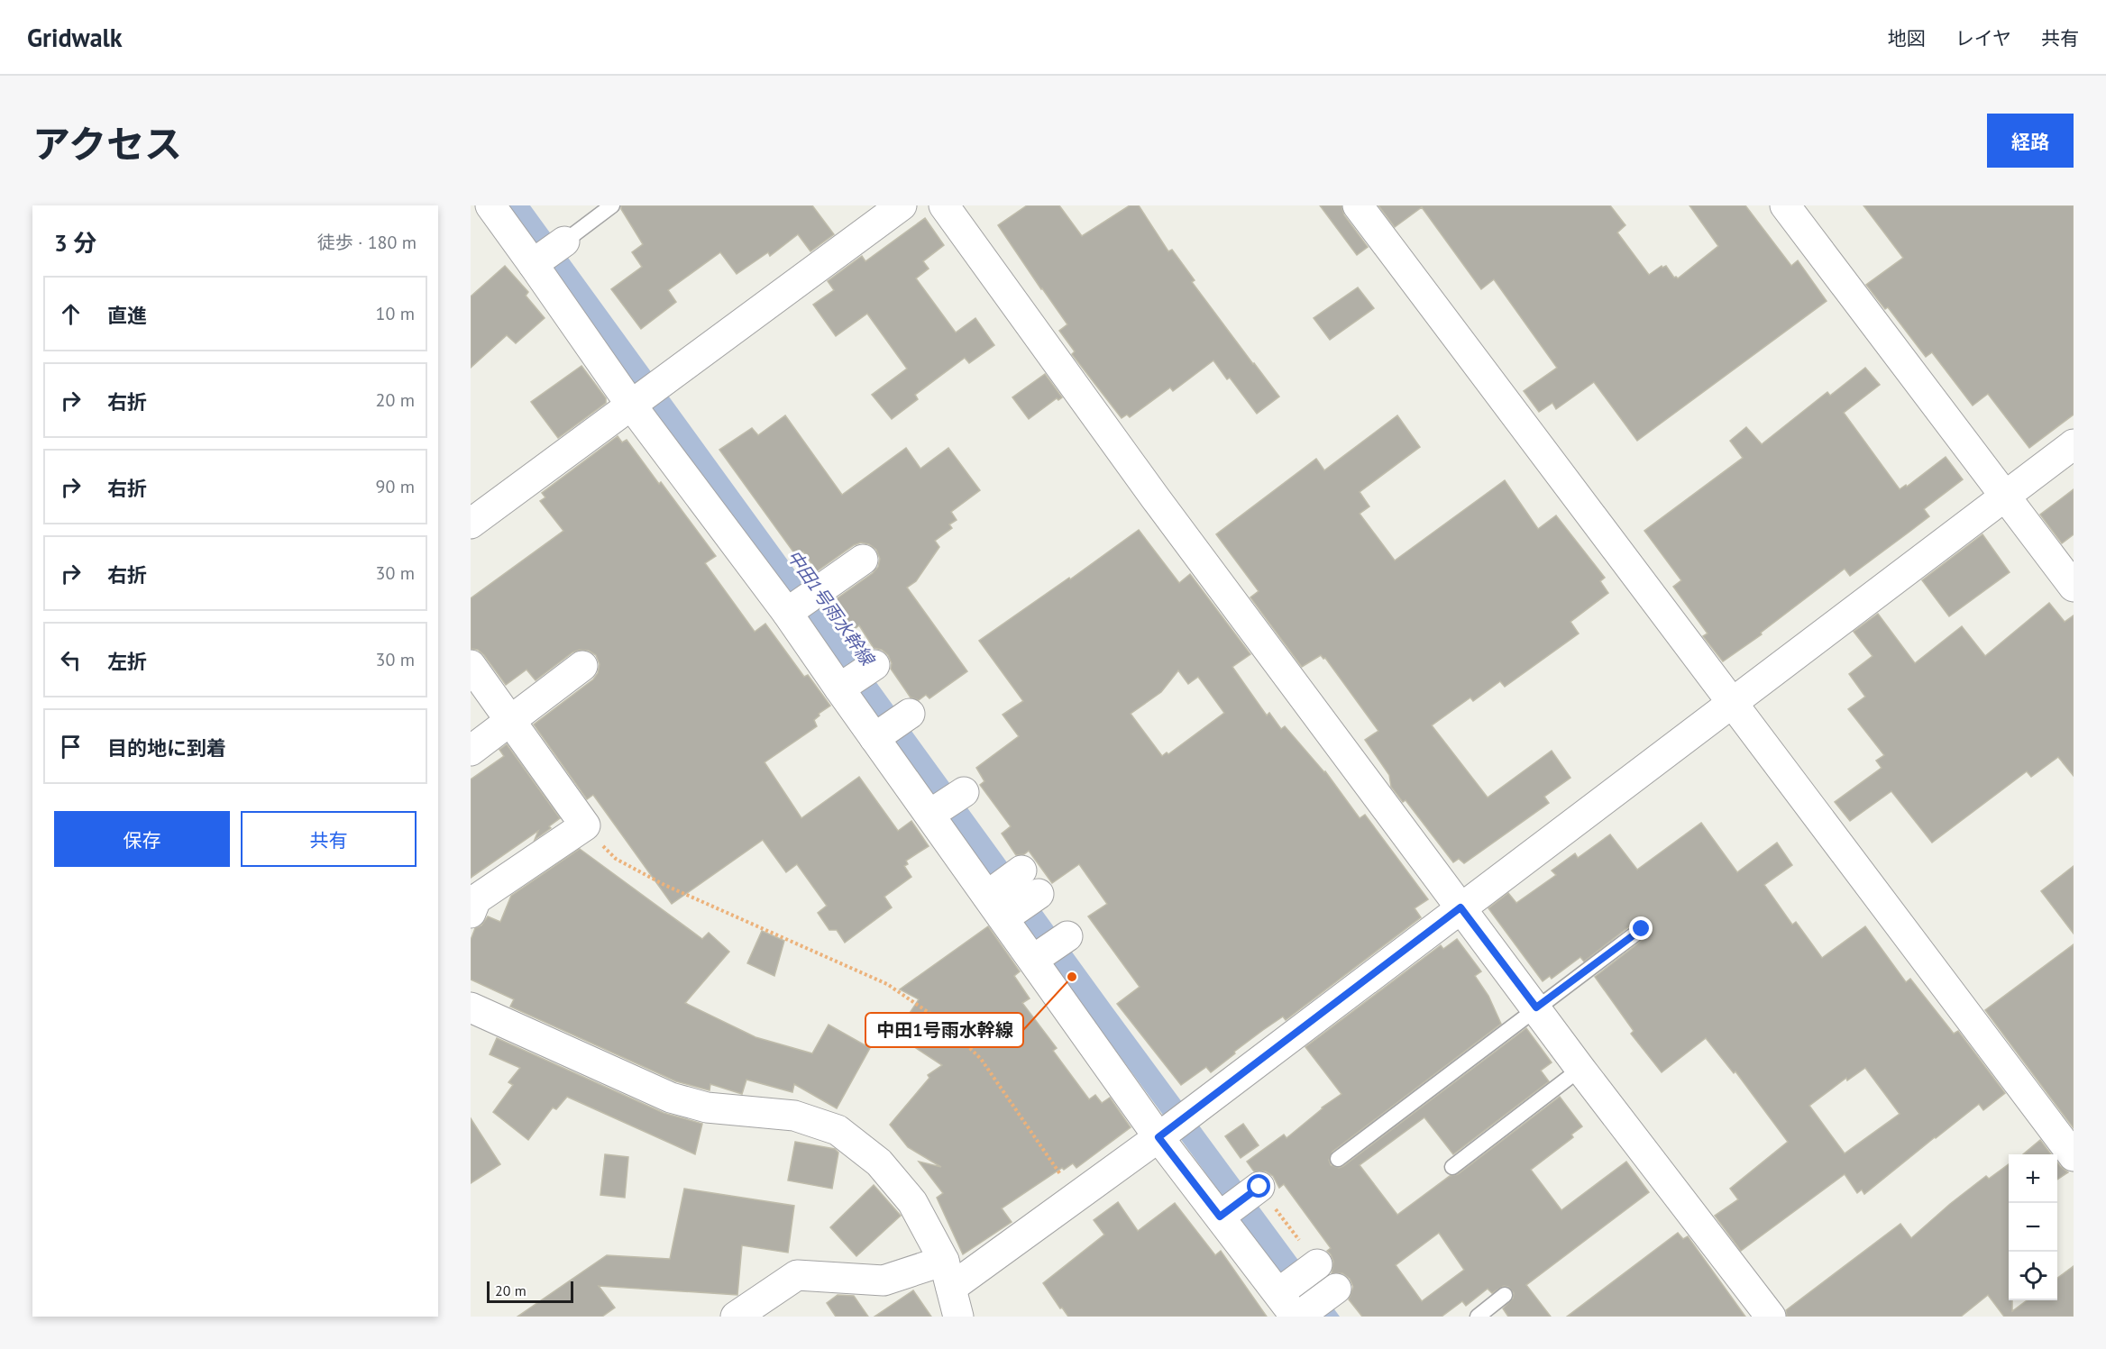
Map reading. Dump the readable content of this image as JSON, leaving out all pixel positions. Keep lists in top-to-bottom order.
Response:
{
  "water": ["中田1号雨水幹線"],
  "places": ["中田1号雨水幹線"],
  "scale_bar": "20 m",
  "page": {
    "header": "Gridwalk",
    "nav": ["地図", "レイヤ", "共有"],
    "title": "アクセス",
    "buttons": [
      "経路",
      ["保存", "共有"]
    ],
    "heading": ["3 分", "徒歩 · 180 m"],
    "list": [
      ["直進", "10 m"],
      ["右折", "20 m"],
      ["右折", "90 m"],
      ["右折", "30 m"],
      ["左折", "30 m"],
      "目的地に到着"
    ],
    "map_buttons": ["+", "−"],
    "scale": "20 m"
  }
}
